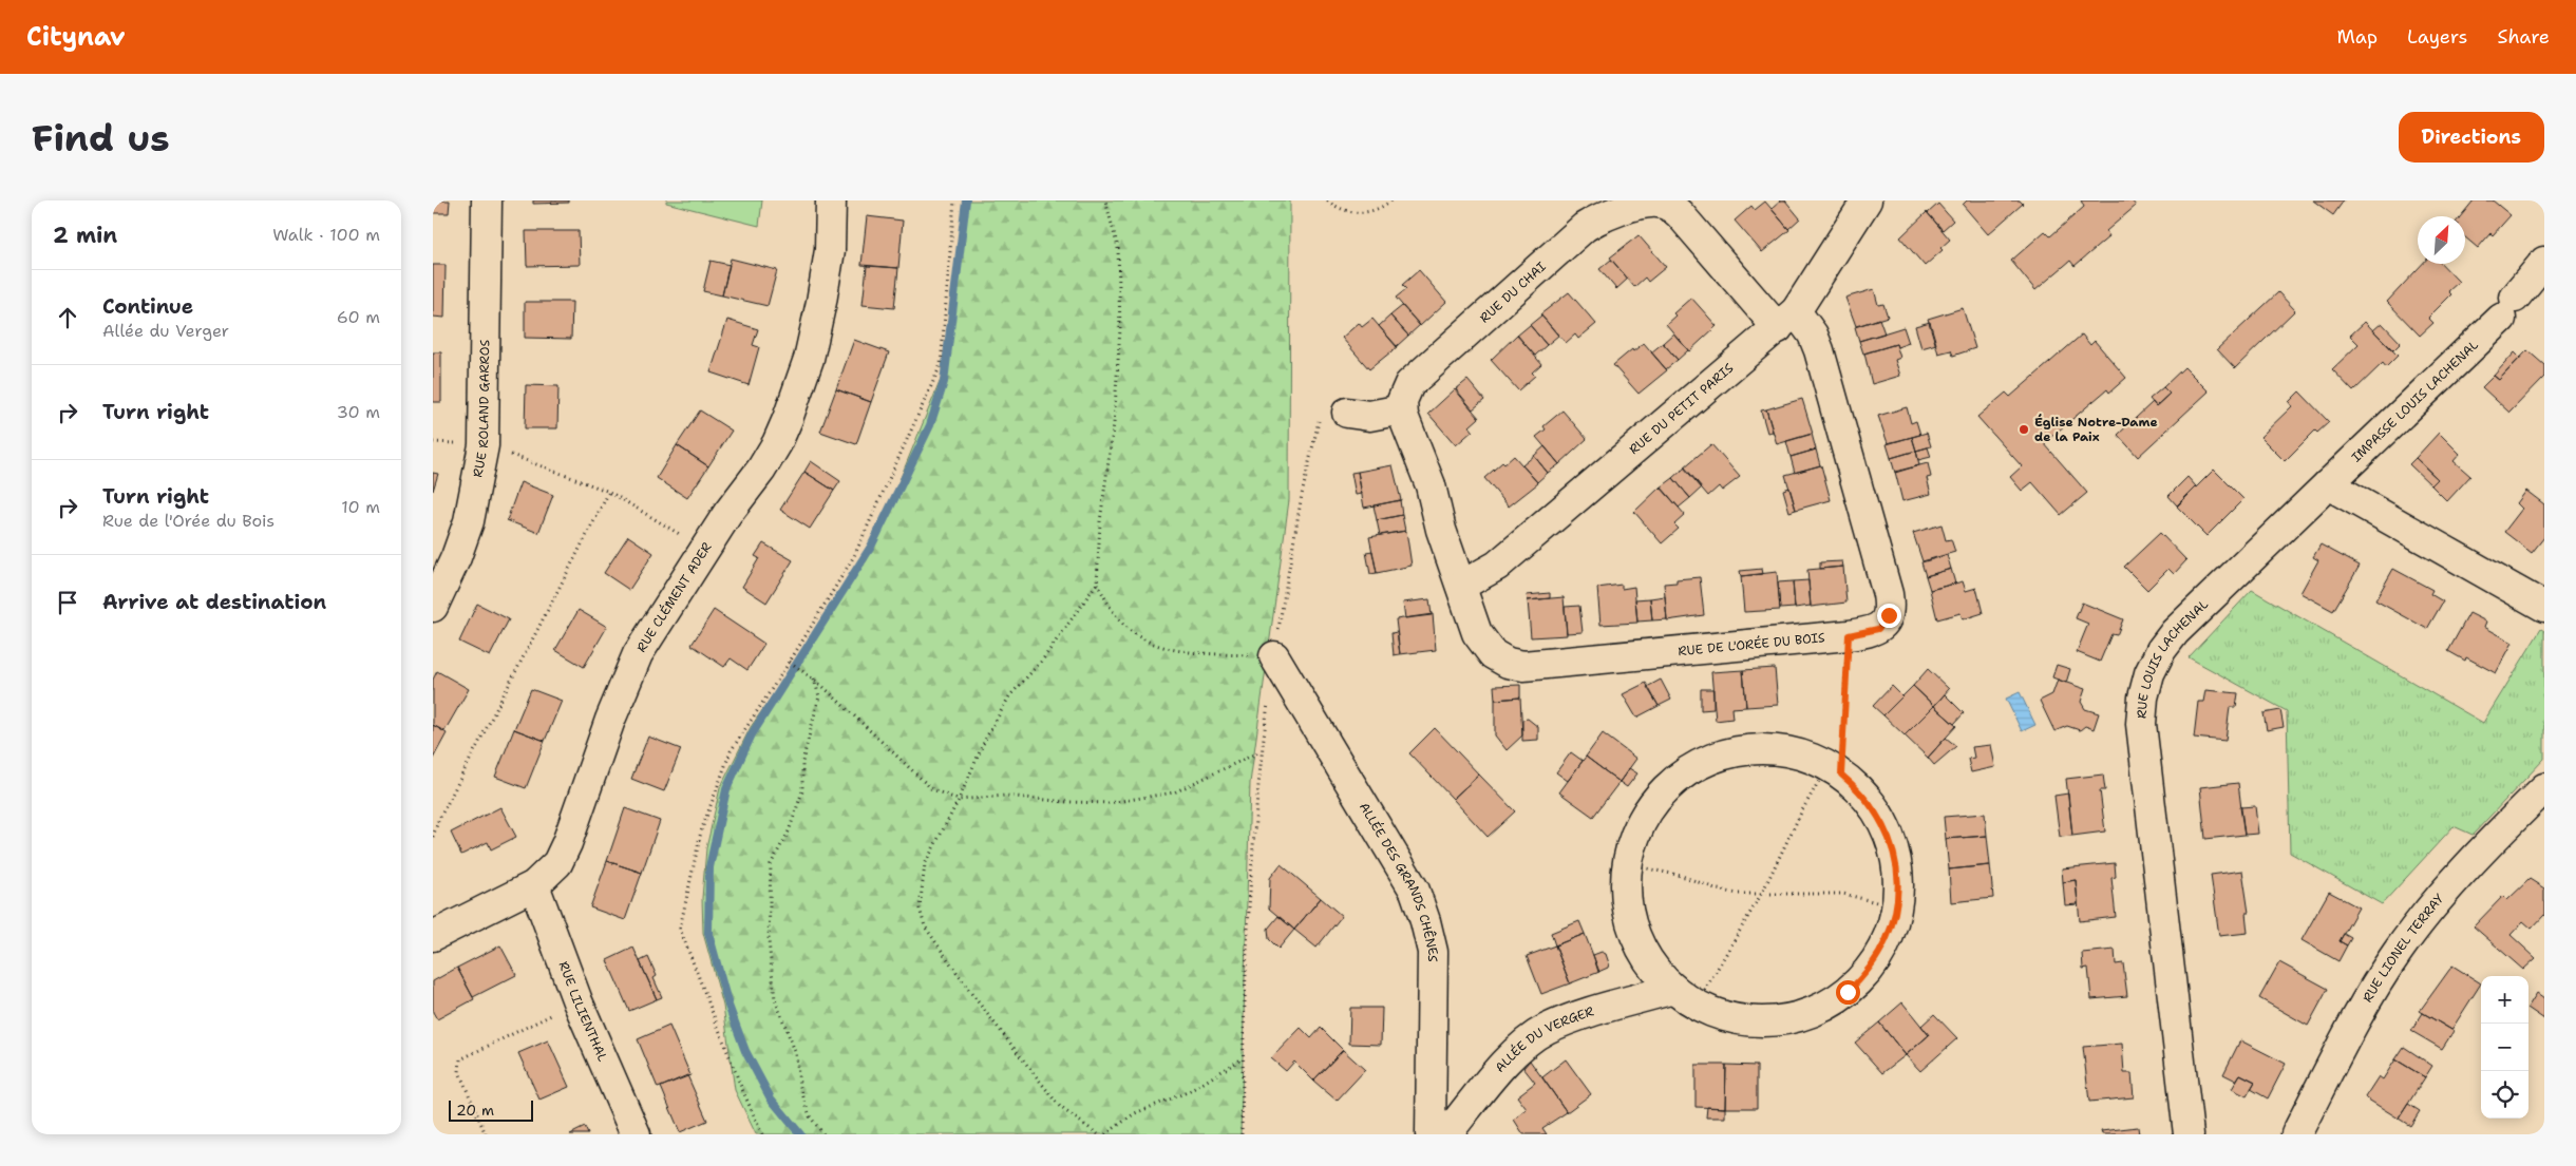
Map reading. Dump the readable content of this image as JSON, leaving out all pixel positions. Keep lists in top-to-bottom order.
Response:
{
  "streets": {
    "street": [
      "RUE DU CHAI",
      "IMPASSE LOUIS LACHENAL",
      "RUE ROLAND GARROS",
      "RUE DU PETIT PARIS",
      "RUE CLÉMENT ADER",
      "RUE DE L'ORÉE DU BOIS",
      "RUE LOUIS LACHENAL",
      "ALLÉE DES GRANDS CHÊNES",
      "RUE LIONEL TERRAY",
      "RUE LILIENTHAL",
      "ALLÉE DU VERGER"
    ]
  },
  "crossings": [
    ["RUE DU CHAI", "RUE DU PETIT PARIS"],
    ["RUE DU CHAI", "RUE DE L'ORÉE DU BOIS"],
    ["IMPASSE LOUIS LACHENAL", "RUE LOUIS LACHENAL"],
    ["RUE DU PETIT PARIS", "RUE DE L'ORÉE DU BOIS"],
    ["RUE CLÉMENT ADER", "RUE LILIENTHAL"]
  ],
  "places": ["Église Notre-Dame de la Paix"],
  "scale_bar": "20 m",
  "north": "top right",
  "page": {
    "header": "Citynav",
    "nav": ["Map", "Layers", "Share"],
    "buttons": "Directions",
    "title": "Find us",
    "heading": ["2 min", "Walk · 100 m"],
    "list": [
      ["Continue", "Allée du Verger", "60 m"],
      ["Turn right", "30 m"],
      ["Turn right", "Rue de l'Orée du Bois", "10 m"],
      "Arrive at destination"
    ],
    "map_buttons": ["+", "−"],
    "scale": "20 m"
  }
}
